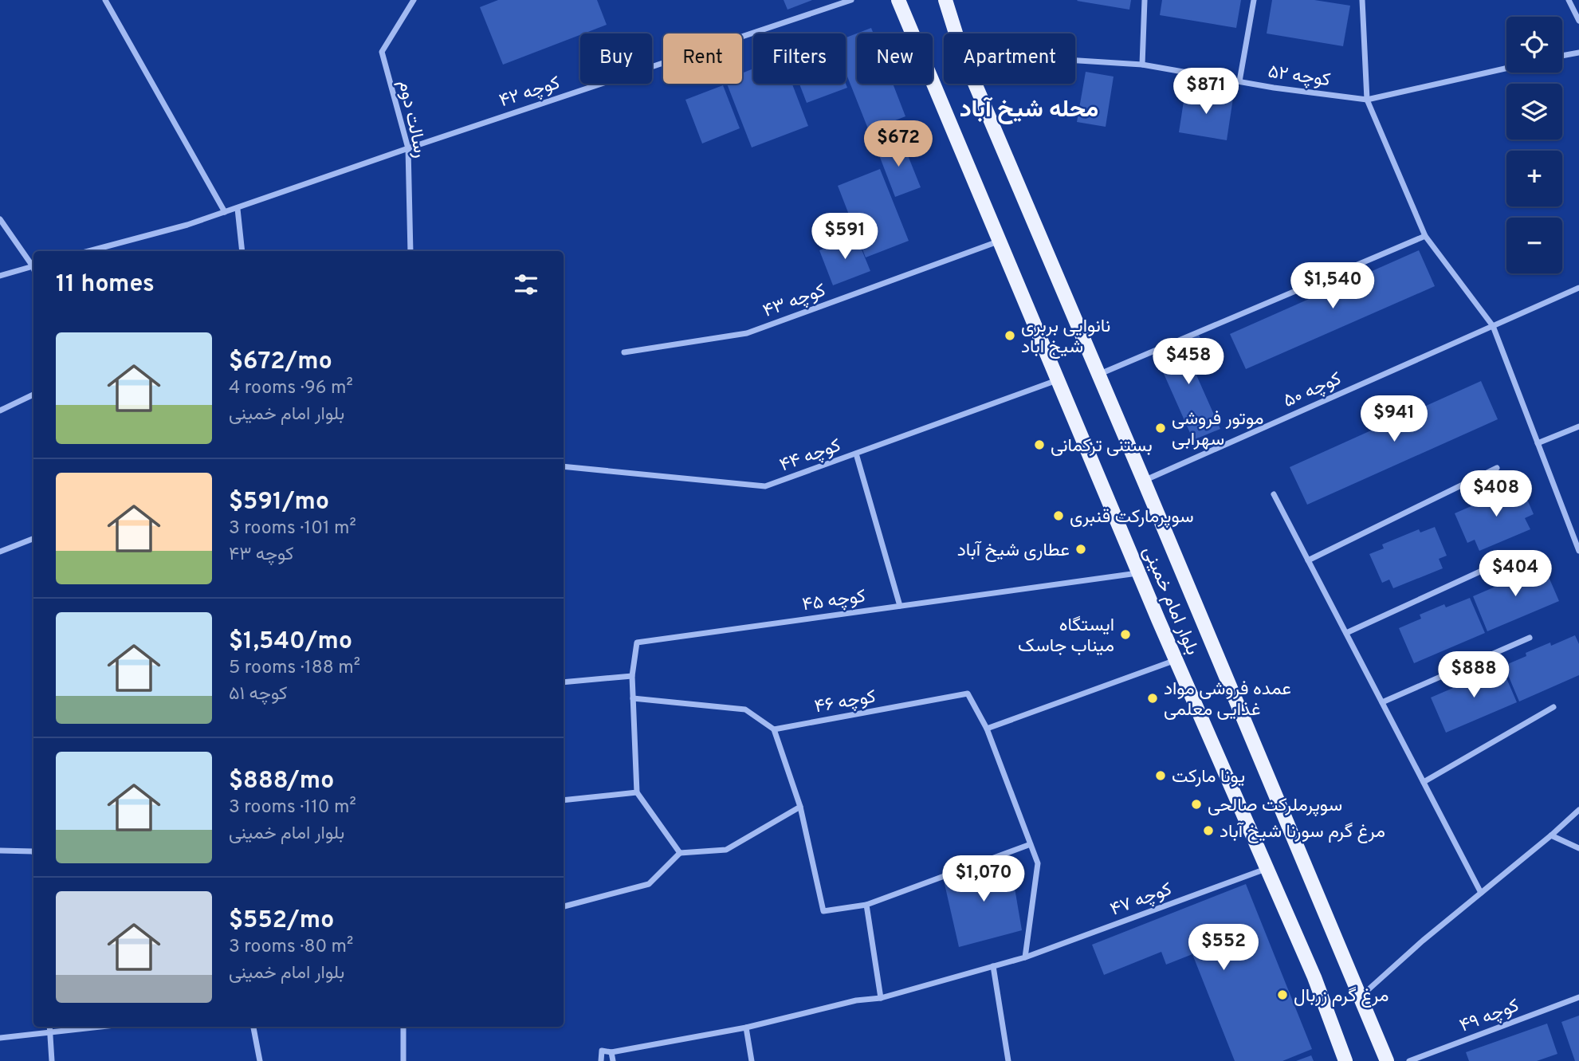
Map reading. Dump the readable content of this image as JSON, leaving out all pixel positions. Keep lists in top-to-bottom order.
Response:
{
  "streets": {
    "main road": ["بلوار امام خمینی"],
    "street": [
      "کوچه ۵۲",
      "کوچه ۴۲",
      "رسالت دوم",
      "کوچه ۴۳",
      "کوچه ۵۰",
      "کوچه ۴۴",
      "کوچه ۴۵",
      "کوچه ۴۶",
      "کوچه ۴۷",
      "کوچه ۴۹"
    ]
  },
  "crossings": [
    ["کوچه ۴۲", "رسالت دوم"],
    ["کوچه ۴۳", "بلوار امام خمینی"],
    ["کوچه ۵۰", "بلوار امام خمینی"],
    ["کوچه ۴۴", "بلوار امام خمینی"],
    ["کوچه ۴۵", "بلوار امام خمینی"],
    ["بلوار امام خمینی", "کوچه ۴۷"]
  ],
  "districts": ["محله شیخ آباد"],
  "places": [
    "نانوایی بربری شیخ اباد",
    "موتور فروشی سهرابی",
    "بستنی ترکمانی",
    "سوپرمارکت قنبری",
    "عطاری شیخ آباد",
    "ایستگاه میناب جاسک",
    "عمده فروشی مواد غذایی معلمی",
    "یونا مارکت",
    "سوپرملرکت صالحی",
    "مرغ گرم سورنا شیخ آباد",
    "مرغ گرم زربال"
  ],
  "page": {
    "map_buttons": ["+", "−"],
    "chip": [
      "Buy",
      "Rent",
      "Filters",
      "New",
      "Apartment"
    ],
    "price": [
      "$871",
      "$672",
      "$591",
      "$1,540",
      "$458",
      "$941",
      "$408",
      "$404",
      "$888",
      "$1,070",
      "$552"
    ],
    "heading": "11 homes",
    "list": [
      {
        "name": "$672/mo",
        "note": "4 rooms · 96 m² · بلوار امام خمینی"
      },
      {
        "name": "$591/mo",
        "note": "3 rooms · 101 m² · کوچه ۴۳"
      },
      {
        "name": "$1,540/mo",
        "note": "5 rooms · 188 m² · کوچه ۵۱"
      },
      {
        "name": "$888/mo",
        "note": "3 rooms · 110 m² · بلوار امام خمینی"
      },
      {
        "name": "$552/mo",
        "note": "3 rooms · 80 m² · بلوار امام خمینی"
      }
    ]
  }
}
